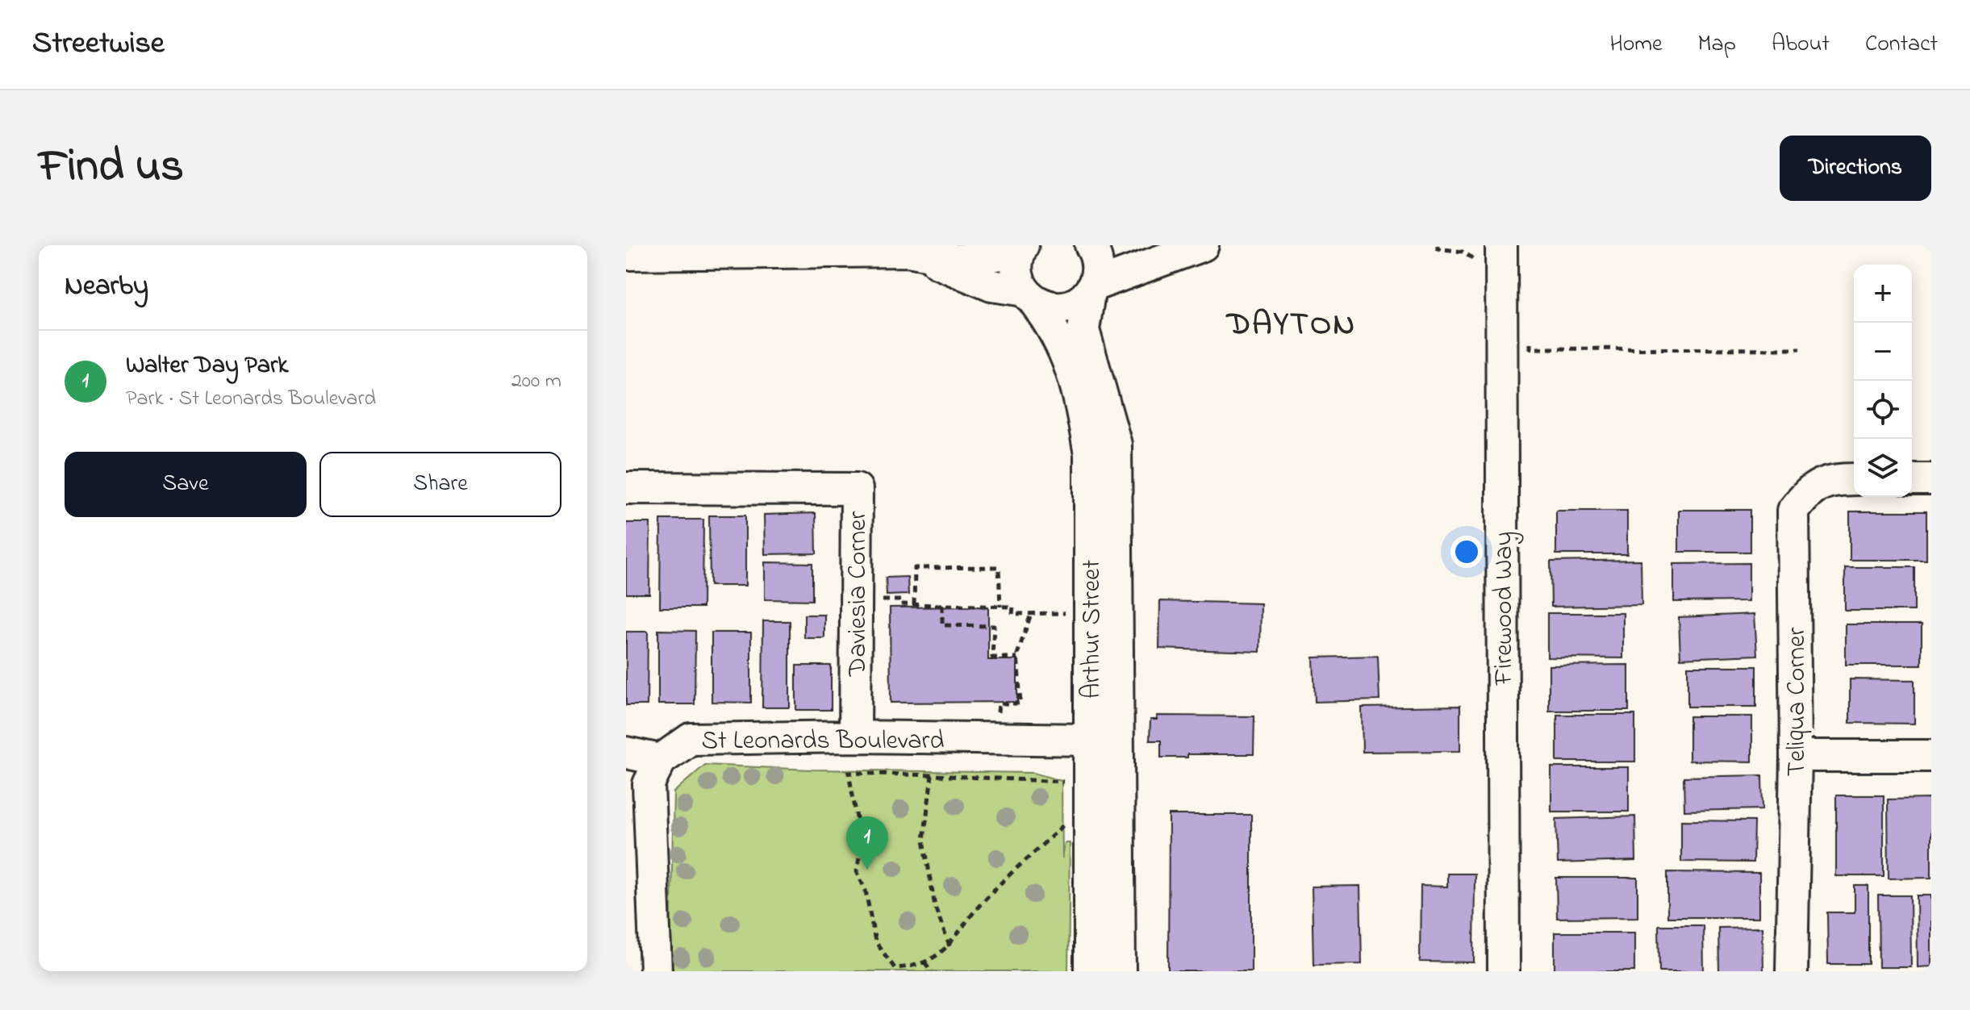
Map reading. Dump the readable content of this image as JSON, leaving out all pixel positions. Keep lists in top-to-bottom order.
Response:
{
  "streets": {
    "street": [
      "Daviesia Corner",
      "Firewood Way",
      "Arthur Street",
      "Teliqua Corner",
      "St Leonards Boulevard"
    ]
  },
  "crossings": [
    ["Daviesia Corner", "St Leonards Boulevard"],
    ["Arthur Street", "St Leonards Boulevard"]
  ],
  "districts": ["DAYTON"],
  "page": {
    "header": "Streetwise",
    "nav": [
      "Home",
      "Map",
      "About",
      "Contact"
    ],
    "title": "Find us",
    "buttons": [
      "Directions",
      ["Save", "Share"]
    ],
    "heading": "Nearby",
    "map_buttons": ["+", "−"],
    "list": [
      {
        "mark": "1",
        "name": "Walter Day Park",
        "note": "Park · St Leonards Boulevard",
        "value": "200 m"
      }
    ],
    "pins": "1"
  }
}
